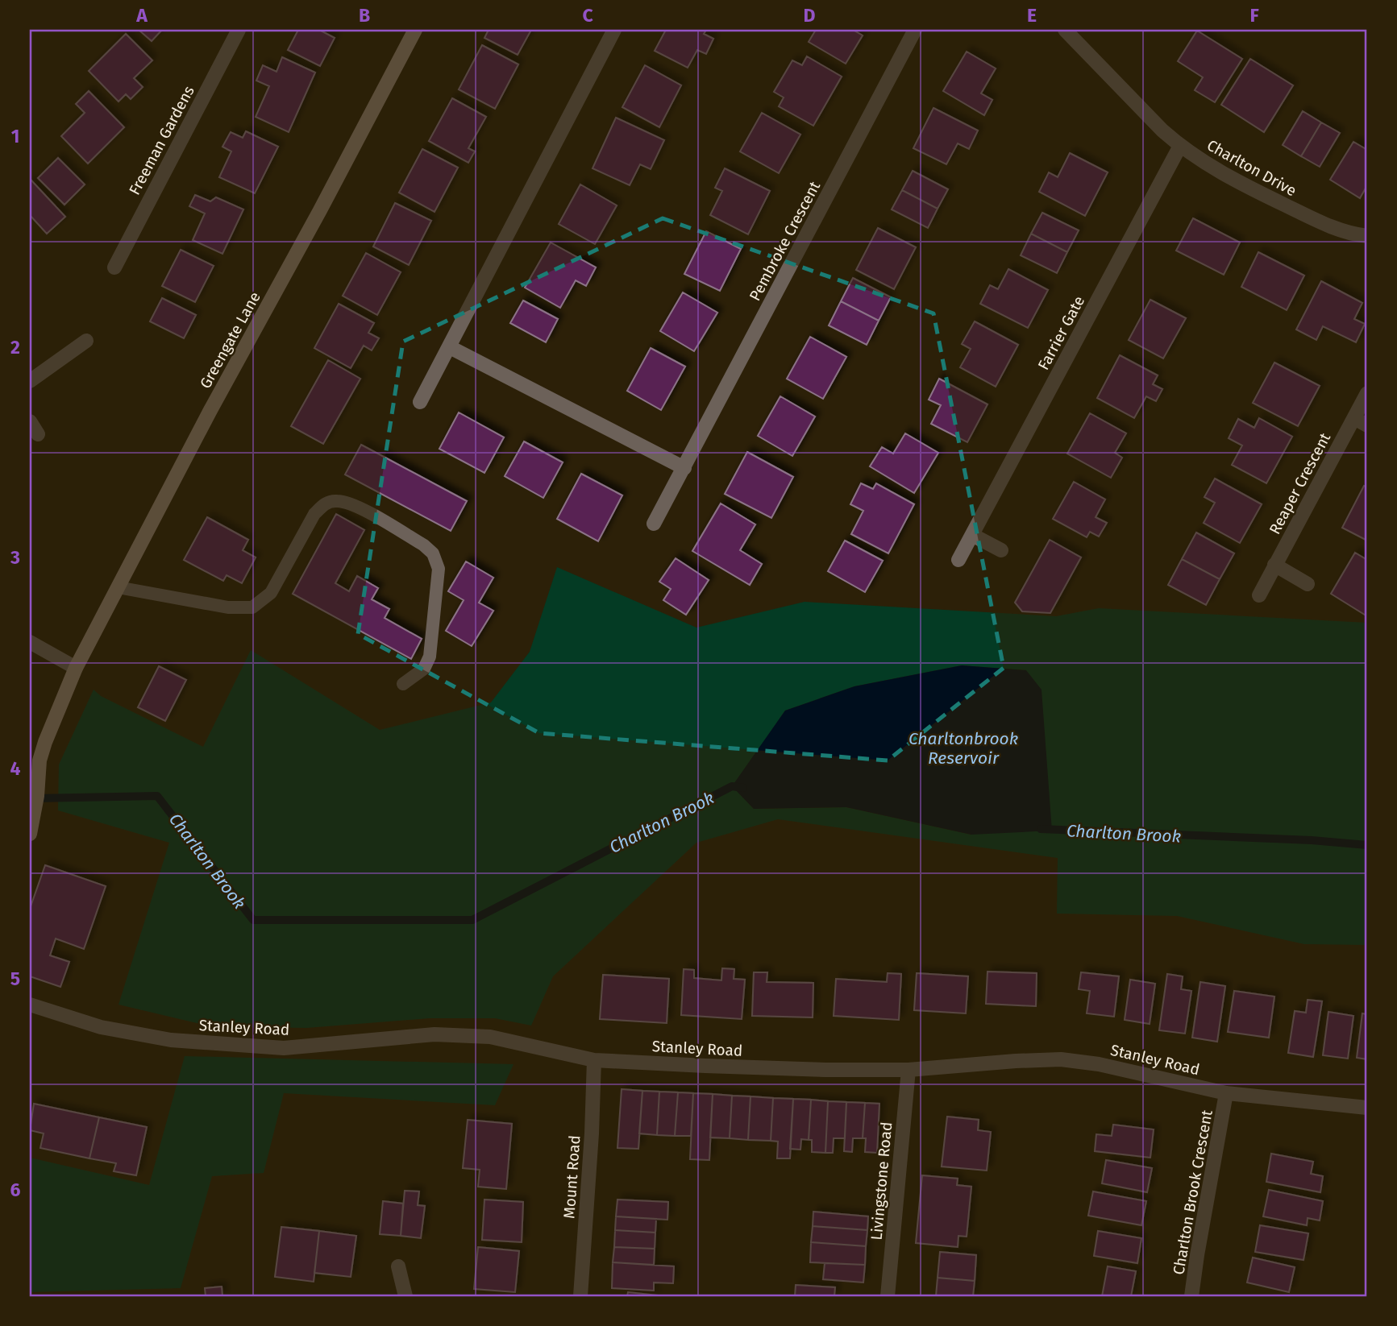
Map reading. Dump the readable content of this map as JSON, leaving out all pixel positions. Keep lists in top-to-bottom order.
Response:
{
  "streets": {
    "street": [
      "Freeman Gardens",
      "Charlton Drive",
      "Pembroke Crescent",
      "Farrier Gate",
      "Greengate Lane",
      "Reaper Crescent",
      "Stanley Road",
      "Mount Road",
      "Livingstone Road",
      "Charlton Brook Crescent"
    ]
  },
  "crossings": [
    ["Charlton Drive", "Farrier Gate"],
    ["Stanley Road", "Mount Road"],
    ["Stanley Road", "Livingstone Road"],
    ["Stanley Road", "Charlton Brook Crescent"]
  ],
  "water": ["Charltonbrook Reservoir", "Charlton Brook"],
  "grid": {
    "columns": [
      "A",
      "B",
      "C",
      "D",
      "E",
      "F"
    ],
    "rows": [
      "1",
      "2",
      "3",
      "4",
      "5",
      "6"
    ]
  }
}
